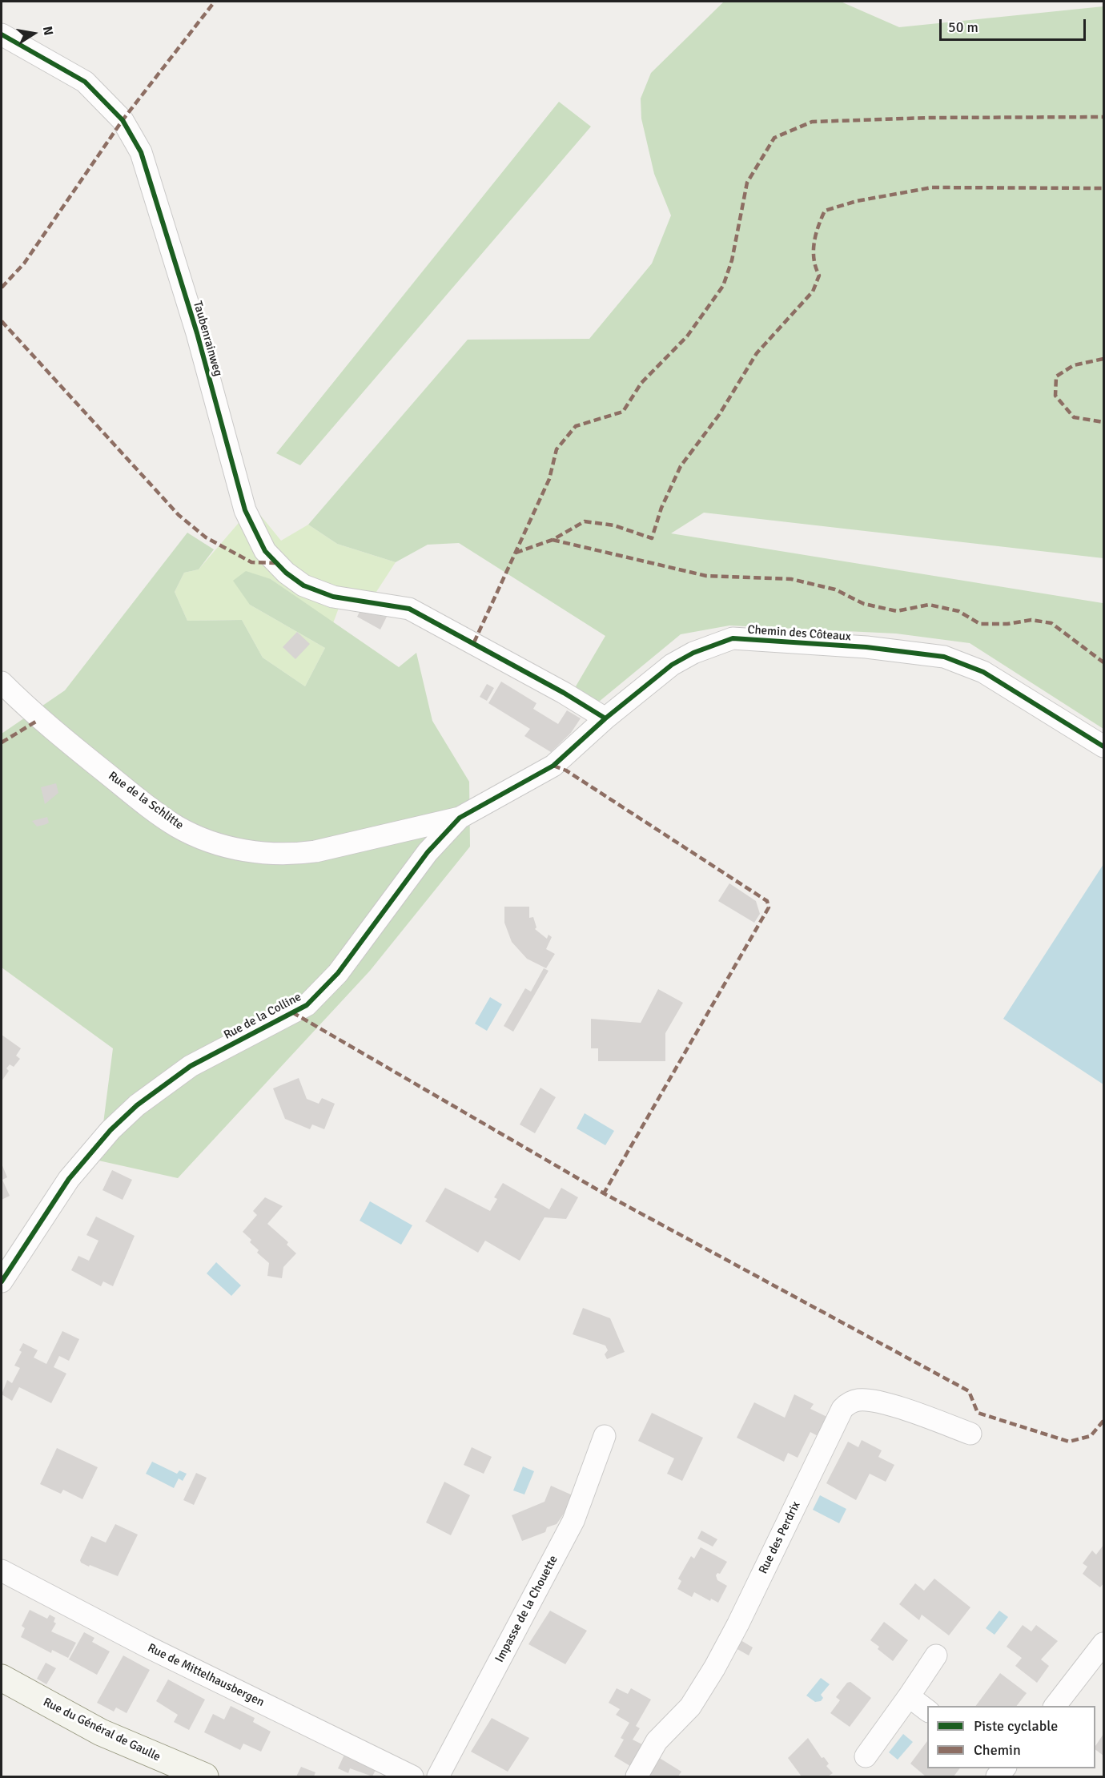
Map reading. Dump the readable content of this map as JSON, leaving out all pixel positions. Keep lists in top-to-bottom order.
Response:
{
  "streets": {
    "street": [
      "Taubenrainweg",
      "Chemin des Côteaux",
      "Rue de la Schlitte",
      "Rue de la Colline",
      "Rue des Perdrix",
      "Impasse de la Chouette",
      "Rue de Mittelhausbergen",
      "Rue du Général de Gaulle"
    ]
  },
  "crossings": [
    ["Taubenrainweg", "Chemin des Côteaux"],
    ["Taubenrainweg", "Rue de la Colline"],
    ["Chemin des Côteaux", "Rue de la Colline"],
    ["Rue de la Schlitte", "Rue de la Colline"]
  ],
  "legend": ["Piste cyclable", "Chemin"],
  "scale_bar": "50 m",
  "north": "right"
}
